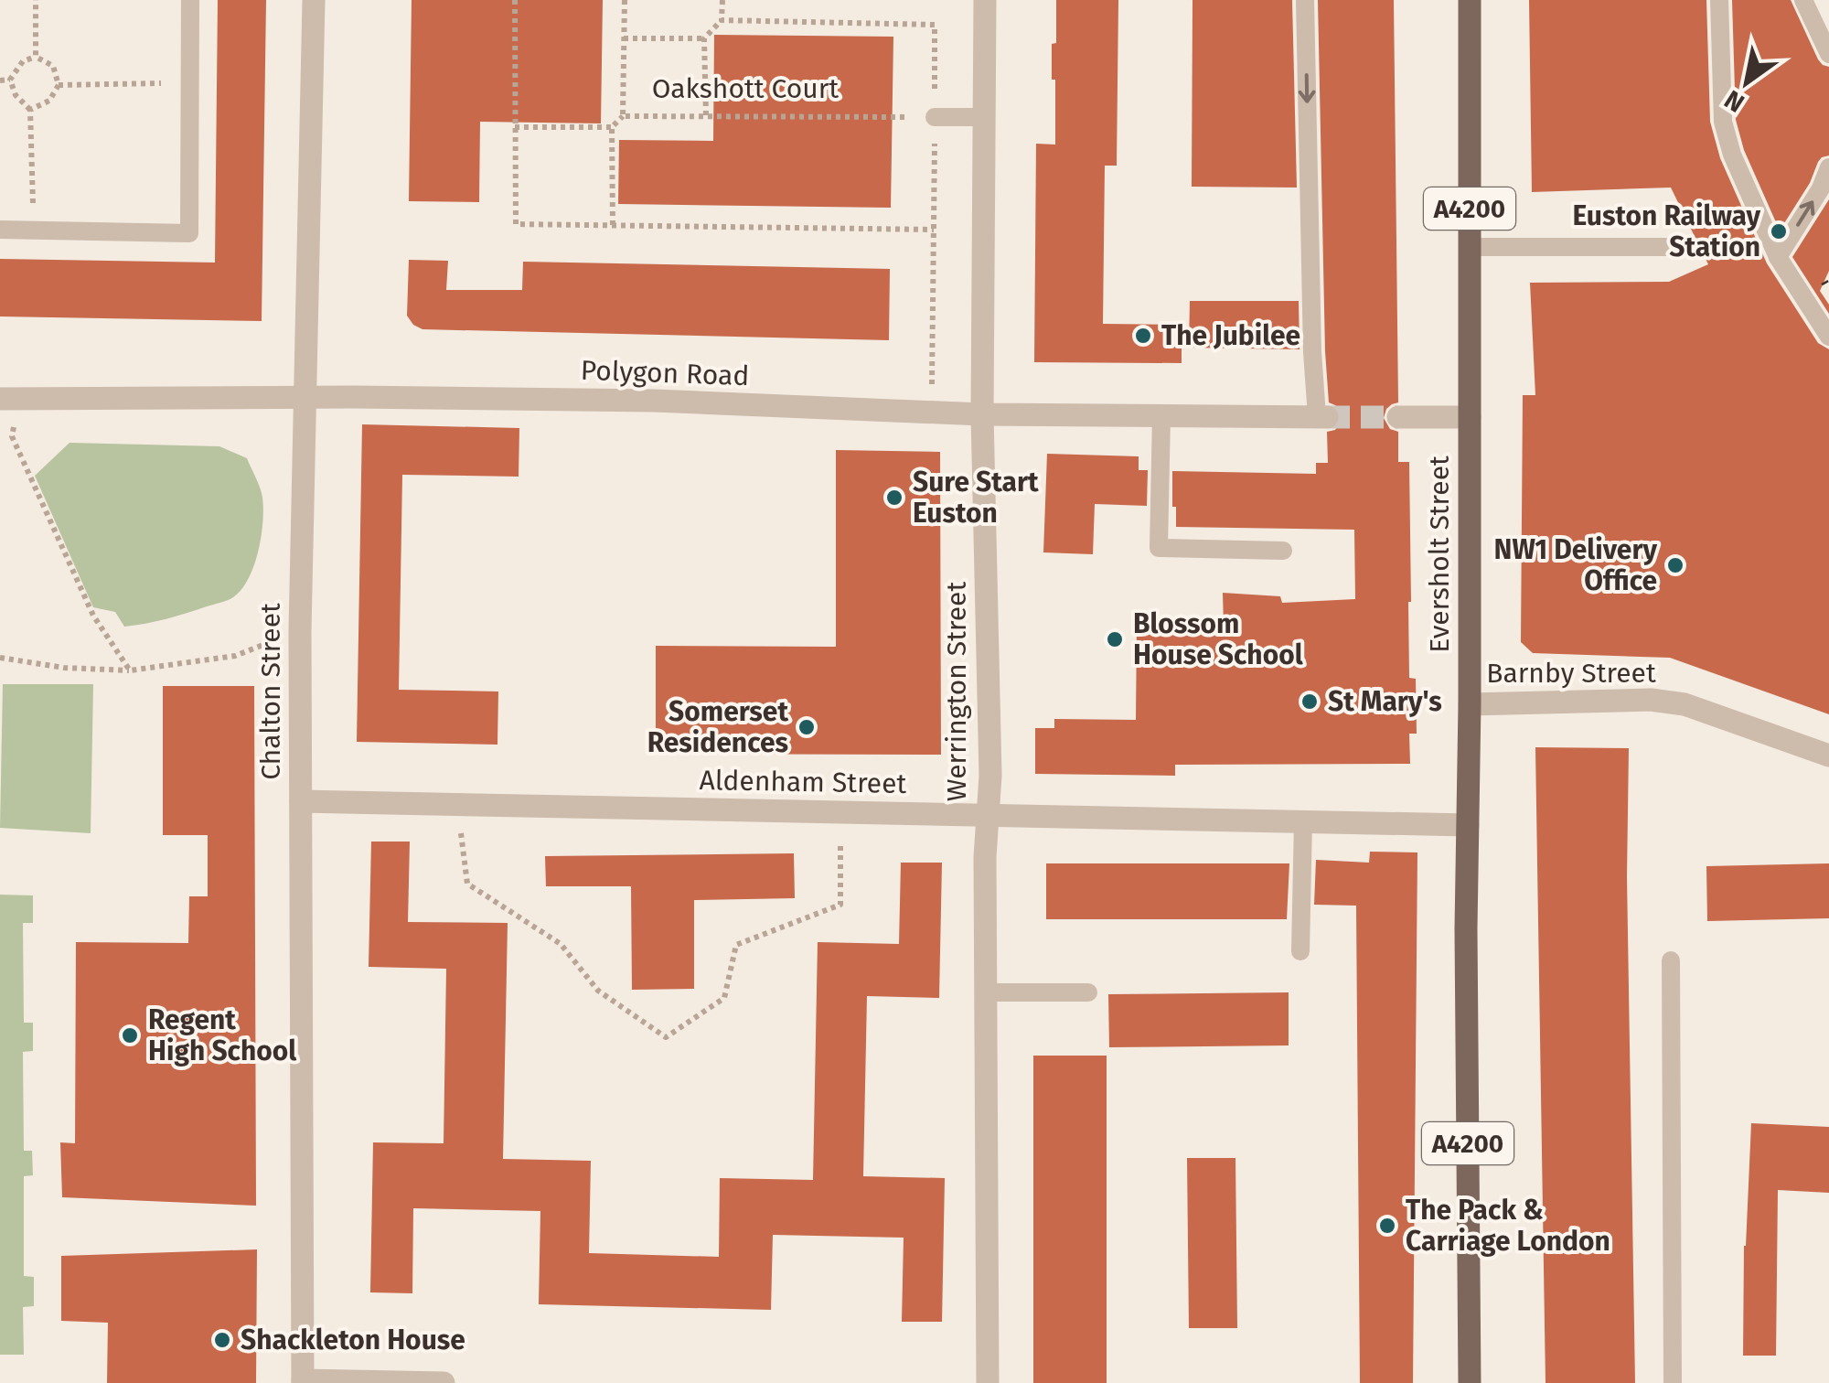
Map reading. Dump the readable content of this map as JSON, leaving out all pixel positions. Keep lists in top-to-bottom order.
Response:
{
  "streets": {
    "main road": ["A4200", "Eversholt Street"],
    "street": [
      "Polygon Road",
      "Barnby Street",
      "Chalton Street",
      "Werrington Street",
      "Aldenham Street"
    ],
    "path": ["Oakshott Court"]
  },
  "crossings": [
    ["Polygon Road", "Chalton Street"],
    ["Polygon Road", "Werrington Street"],
    ["Eversholt Street", "Barnby Street"],
    ["Eversholt Street", "Aldenham Street"],
    ["Chalton Street", "Aldenham Street"],
    ["Werrington Street", "Aldenham Street"]
  ],
  "places": [
    "Euston Railway Station",
    "The Jubilee",
    "Sure Start Euston",
    "NW1 Delivery Office",
    "Blossom House School",
    "St Mary's",
    "Somerset Residences",
    "Regent High School",
    "The Pack & Carriage London",
    "Shackleton House"
  ],
  "north": "bottom left"
}
